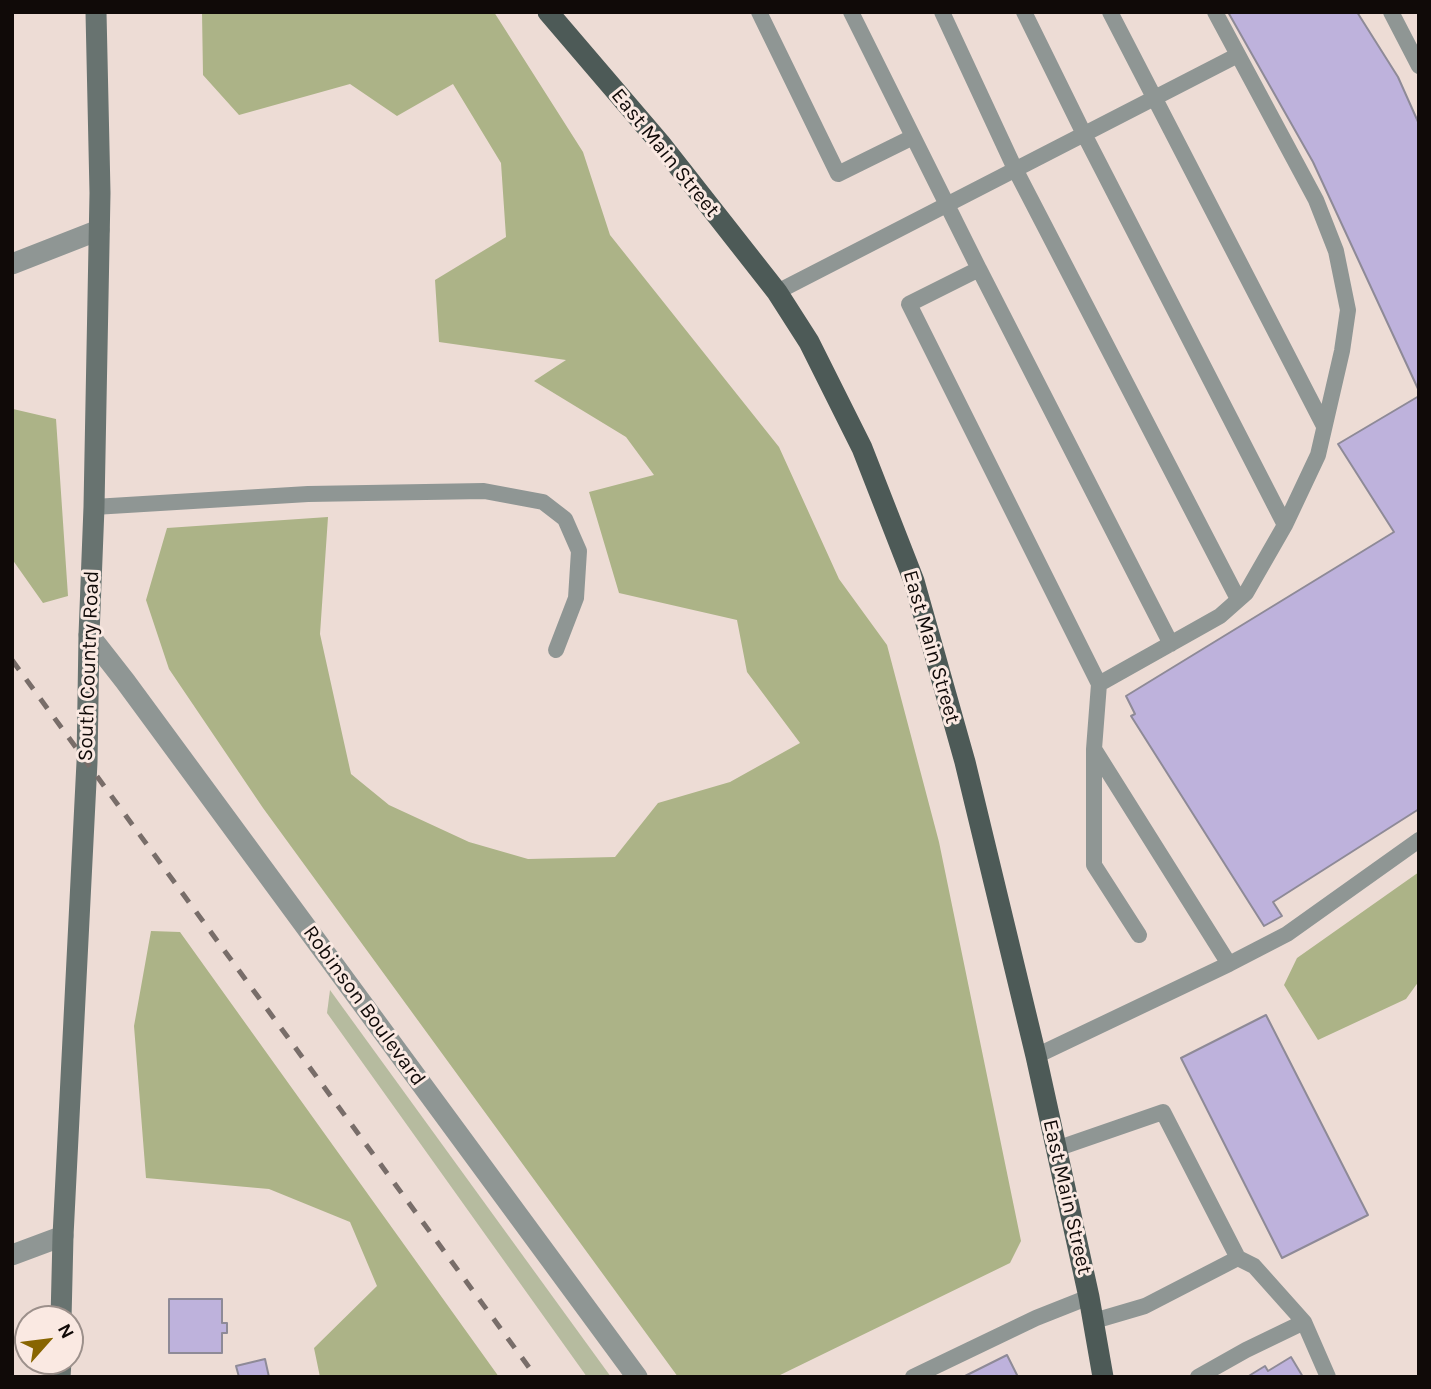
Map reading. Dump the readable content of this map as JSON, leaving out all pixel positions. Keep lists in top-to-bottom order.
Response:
{
  "streets": {
    "main road": ["East Main Street", "South Country Road"],
    "street": ["Robinson Boulevard"]
  },
  "crossings": [
    ["South Country Road", "Robinson Boulevard"]
  ],
  "north": "top right"
}
